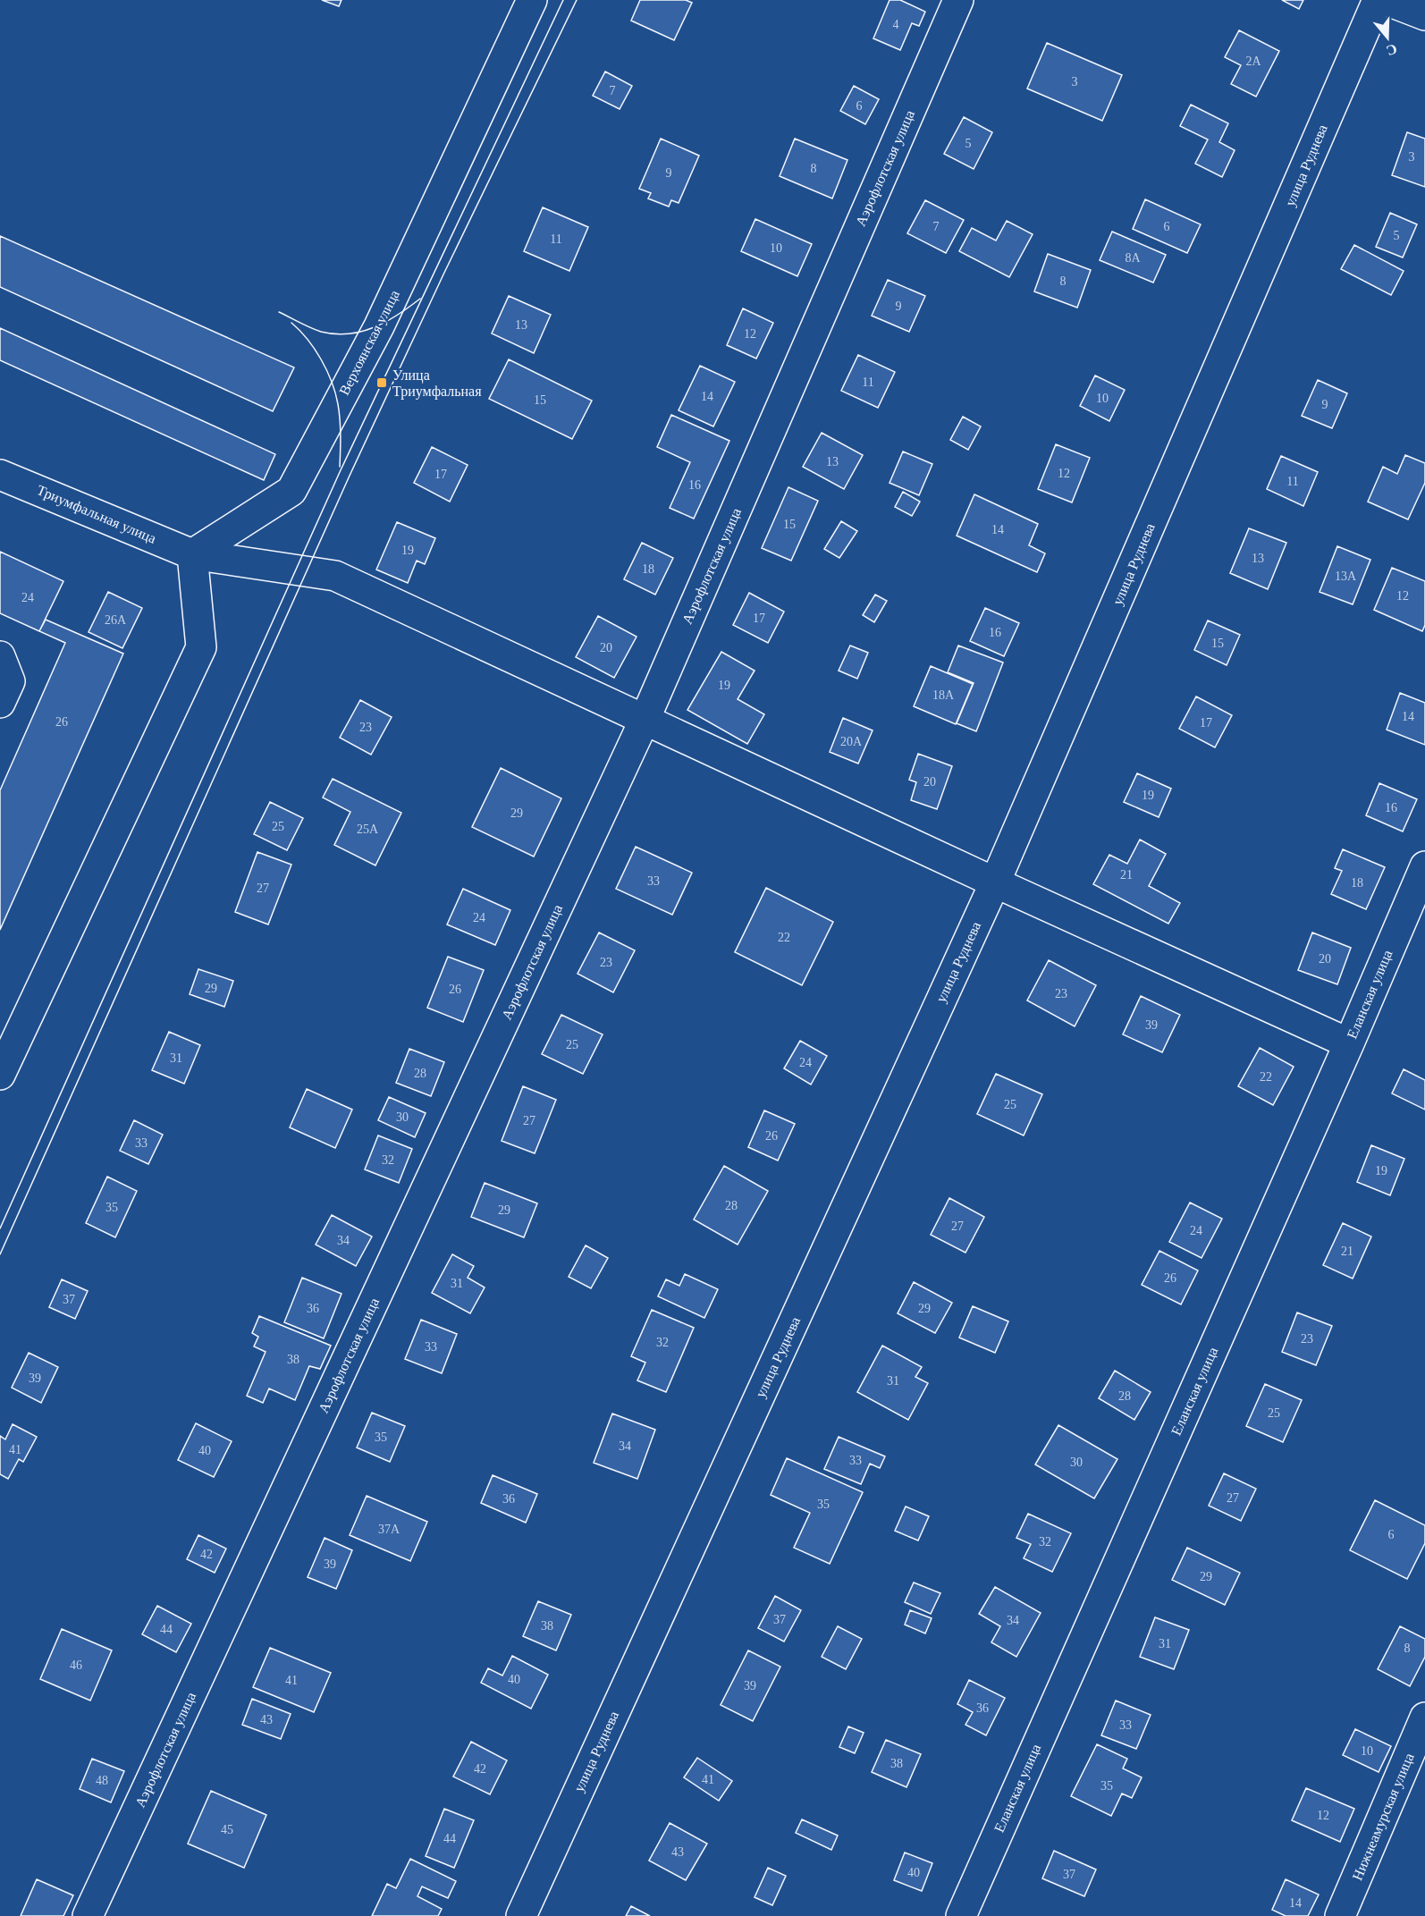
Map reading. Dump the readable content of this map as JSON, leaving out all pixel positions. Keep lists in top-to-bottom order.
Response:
{
  "streets": {
    "street": [
      "улица Руднева",
      "Аэрофлотская улица",
      "Верхоянская улица",
      "Триумфальная улица",
      "Еланская улица",
      "Нижнеамурская улица"
    ]
  },
  "crossings": [
    ["улица Руднева", "Триумфальная улица"],
    ["Аэрофлотская улица", "Триумфальная улица"],
    ["Верхоянская улица", "Триумфальная улица"],
    ["Триумфальная улица", "Еланская улица"]
  ],
  "places": {
    "transit": ["Улица Триумфальная"]
  },
  "house_numbers": [
    "4",
    "2А",
    "3",
    "7",
    "6",
    "5",
    "3",
    "8",
    "9",
    "7",
    "6",
    "5",
    "11",
    "10",
    "8А",
    "8",
    "9",
    "13",
    "12",
    "11",
    "14",
    "10",
    "15",
    "9",
    "13",
    "12",
    "17",
    "11",
    "16",
    "15",
    "14",
    "19",
    "13",
    "18",
    "13А",
    "12",
    "24",
    "17",
    "26А",
    "16",
    "15",
    "20",
    "19",
    "18А",
    "14",
    "26",
    "17",
    "23",
    "20А",
    "20",
    "19",
    "16",
    "29",
    "25",
    "25А",
    "21",
    "33",
    "18",
    "27",
    "24",
    "22",
    "20",
    "23",
    "29",
    "26",
    "23",
    "39",
    "25",
    "31",
    "24",
    "28",
    "22",
    "25",
    "30",
    "27",
    "26",
    "33",
    "32",
    "19",
    "28",
    "35",
    "29",
    "27",
    "24",
    "34",
    "21",
    "26",
    "31",
    "37",
    "36",
    "29",
    "23",
    "32",
    "33",
    "38",
    "39",
    "31",
    "28",
    "25",
    "35",
    "34",
    "41",
    "40",
    "33",
    "30",
    "27",
    "36",
    "35",
    "37А",
    "6",
    "32",
    "42",
    "39",
    "29",
    "37",
    "34",
    "38",
    "44",
    "31",
    "8",
    "46",
    "40",
    "41",
    "39",
    "36",
    "43",
    "33",
    "10",
    "38",
    "42",
    "41",
    "48",
    "35",
    "12",
    "45",
    "44",
    "43",
    "40",
    "37",
    "14"
  ],
  "north": "bottom"
}
